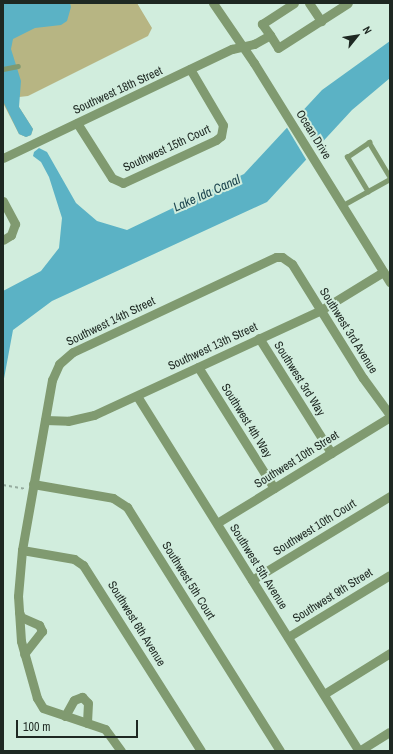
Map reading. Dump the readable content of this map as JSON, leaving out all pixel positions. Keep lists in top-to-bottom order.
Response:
{
  "streets": {
    "street": [
      "Southwest 18th Street",
      "Ocean Drive",
      "Southwest 15th Court",
      "Southwest 14th Street",
      "Southwest 3rd Avenue",
      "Southwest 13th Street",
      "Southwest 3rd Way",
      "Southwest 4th Way",
      "Southwest 10th Street",
      "Southwest 10th Court",
      "Southwest 5th Avenue",
      "Southwest 5th Court",
      "Southwest 9th Street",
      "Southwest 6th Avenue"
    ]
  },
  "crossings": [
    ["Southwest 18th Street", "Ocean Drive"],
    ["Southwest 18th Street", "Southwest 15th Court"],
    ["Ocean Drive", "Southwest 13th Street"],
    ["Southwest 14th Street", "Southwest 3rd Avenue"],
    ["Southwest 14th Street", "Southwest 13th Street"],
    ["Southwest 14th Street", "Southwest 5th Court"],
    ["Southwest 14th Street", "Southwest 6th Avenue"],
    ["Southwest 3rd Avenue", "Southwest 13th Street"],
    ["Southwest 3rd Avenue", "Southwest 10th Street"],
    ["Southwest 13th Street", "Southwest 3rd Way"],
    ["Southwest 13th Street", "Southwest 4th Way"],
    ["Southwest 13th Street", "Southwest 5th Avenue"],
    ["Southwest 3rd Way", "Southwest 10th Street"],
    ["Southwest 4th Way", "Southwest 10th Street"],
    ["Southwest 10th Street", "Southwest 5th Avenue"],
    ["Southwest 10th Court", "Southwest 5th Avenue"],
    ["Southwest 5th Avenue", "Southwest 9th Street"]
  ],
  "water": ["Lake Ida Canal"],
  "scale_bar": "100 m",
  "north": "top right"
}
